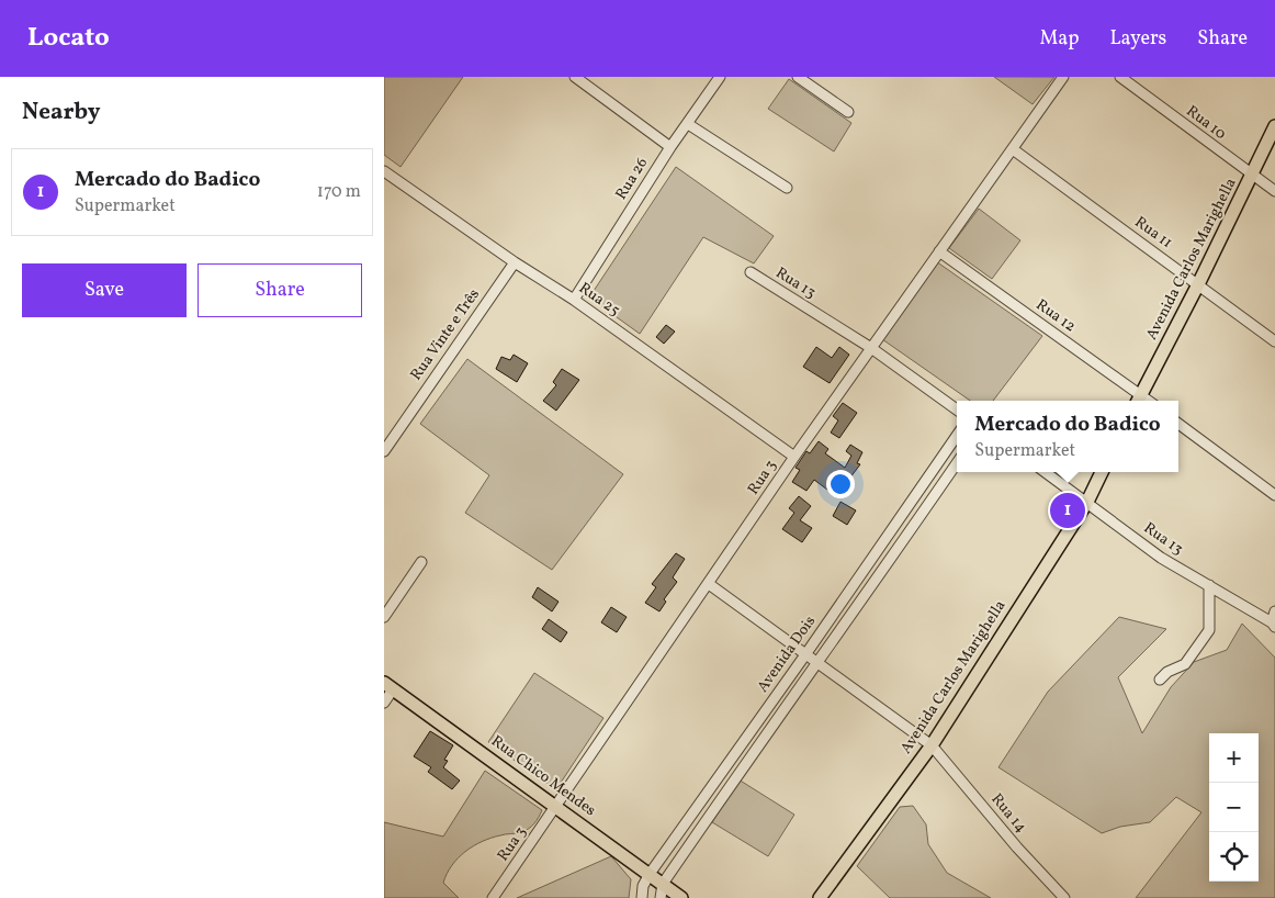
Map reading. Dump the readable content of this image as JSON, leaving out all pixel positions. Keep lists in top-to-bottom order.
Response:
{
  "streets": {
    "main road": ["Avenida Carlos Marighella", "Rua Chico Mendes"],
    "street": [
      "Rua 10",
      "Rua 26",
      "Rua 11",
      "Rua 13",
      "Rua 25",
      "Rua 12",
      "Rua Vinte e Três",
      "Rua 3",
      "Avenida Dois",
      "Rua 14"
    ]
  },
  "crossings": [
    ["Rua 10", "Avenida Carlos Marighella"],
    ["Rua 26", "Rua 25"],
    ["Rua 11", "Avenida Carlos Marighella"],
    ["Rua 11", "Rua 3"],
    ["Avenida Carlos Marighella", "Rua 13"],
    ["Avenida Carlos Marighella", "Rua 12"],
    ["Avenida Carlos Marighella", "Rua 14"],
    ["Rua 13", "Rua 3"],
    ["Rua 25", "Rua Vinte e Três"],
    ["Rua 25", "Rua 3"],
    ["Rua 12", "Rua 3"],
    ["Rua 3", "Rua Chico Mendes"],
    ["Rua 3", "Rua 14"],
    ["Avenida Dois", "Rua Chico Mendes"],
    ["Avenida Dois", "Rua 14"]
  ],
  "page": {
    "header": "Locato",
    "nav": ["Map", "Layers", "Share"],
    "heading": "Nearby",
    "list": [
      {
        "mark": "1",
        "name": "Mercado do Badico",
        "note": "Supermarket",
        "value": "170 m"
      }
    ],
    "buttons": ["Save", "Share"],
    "popup": ["Mercado do Badico", "Supermarket"],
    "pins": "1",
    "map_buttons": ["+", "−"]
  }
}
